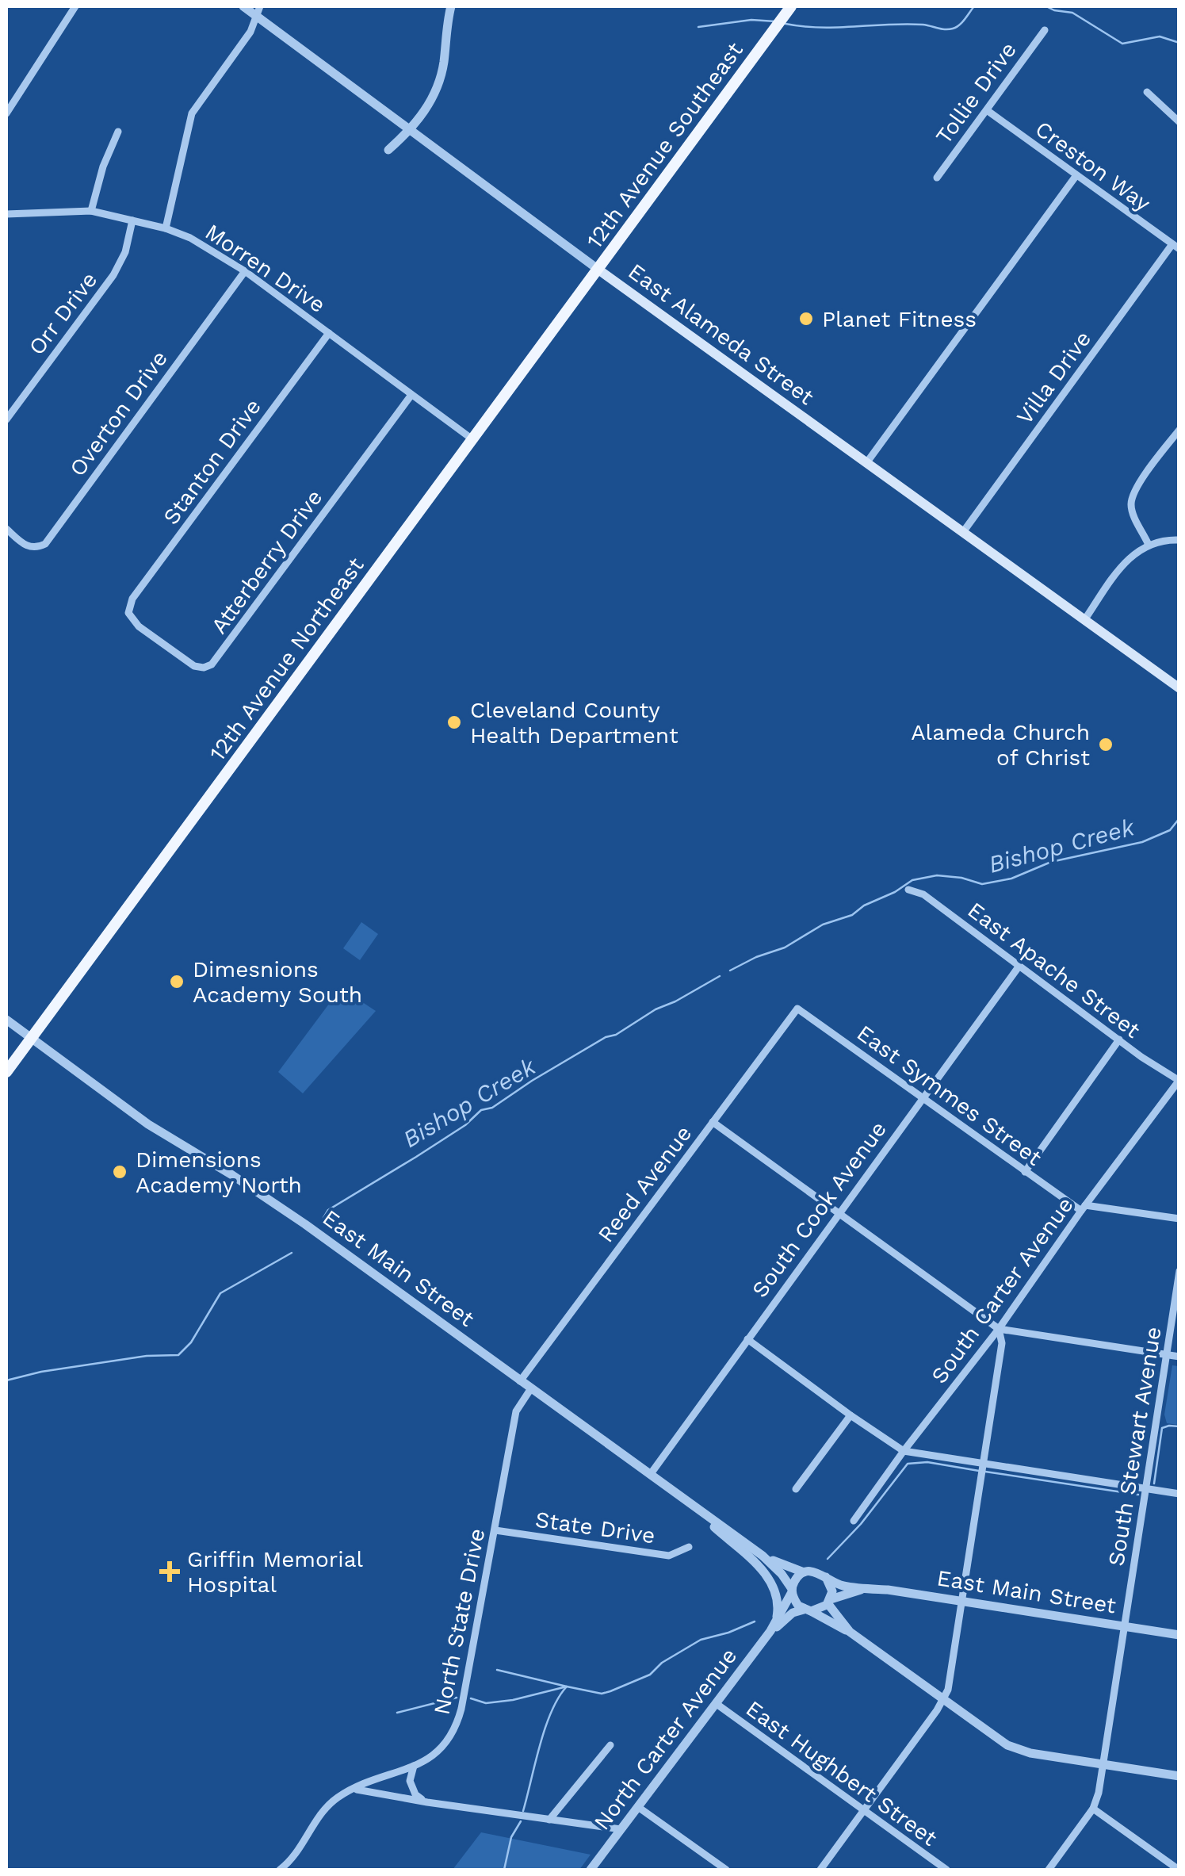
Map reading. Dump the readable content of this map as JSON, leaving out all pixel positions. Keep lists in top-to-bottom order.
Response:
{
  "streets": {
    "main road": ["12th Avenue Southeast", "East Alameda Street", "12th Avenue Northeast"],
    "street": [
      "Tollie Drive",
      "Creston Way",
      "Morren Drive",
      "Orr Drive",
      "Villa Drive",
      "Overton Drive",
      "Stanton Drive",
      "Atterberry Drive",
      "East Apache Street",
      "East Symmes Street",
      "Reed Avenue",
      "South Cook Avenue",
      "East Main Street",
      "South Carter Avenue",
      "South Stewart Avenue",
      "State Drive",
      "North State Drive",
      "North Carter Avenue",
      "East Hughbert Street"
    ]
  },
  "crossings": [
    ["Tollie Drive", "Creston Way"],
    ["12th Avenue Southeast", "East Alameda Street"],
    ["12th Avenue Southeast", "12th Avenue Northeast"],
    ["Creston Way", "Villa Drive"],
    ["Morren Drive", "Orr Drive"],
    ["Morren Drive", "Overton Drive"],
    ["Morren Drive", "Stanton Drive"],
    ["Morren Drive", "Atterberry Drive"],
    ["Morren Drive", "12th Avenue Northeast"],
    ["East Alameda Street", "Villa Drive"],
    ["East Alameda Street", "12th Avenue Northeast"],
    ["Stanton Drive", "Atterberry Drive"],
    ["12th Avenue Northeast", "East Main Street"],
    ["East Apache Street", "South Cook Avenue"],
    ["East Apache Street", "South Carter Avenue"],
    ["East Symmes Street", "Reed Avenue"],
    ["East Symmes Street", "South Cook Avenue"],
    ["East Symmes Street", "South Carter Avenue"],
    ["Reed Avenue", "East Main Street"],
    ["South Cook Avenue", "East Main Street"],
    ["East Main Street", "South Stewart Avenue"],
    ["East Main Street", "North State Drive"],
    ["East Main Street", "North Carter Avenue"],
    ["State Drive", "North State Drive"],
    ["North Carter Avenue", "East Hughbert Street"]
  ],
  "water": ["Bishop Creek"],
  "places": {
    "other": [
      "Planet Fitness",
      "Cleveland County Health Department",
      "Alameda Church of Christ",
      "Dimesnions Academy South",
      "Dimensions Academy North"
    ],
    "health": ["Griffin Memorial Hospital"]
  }
}
